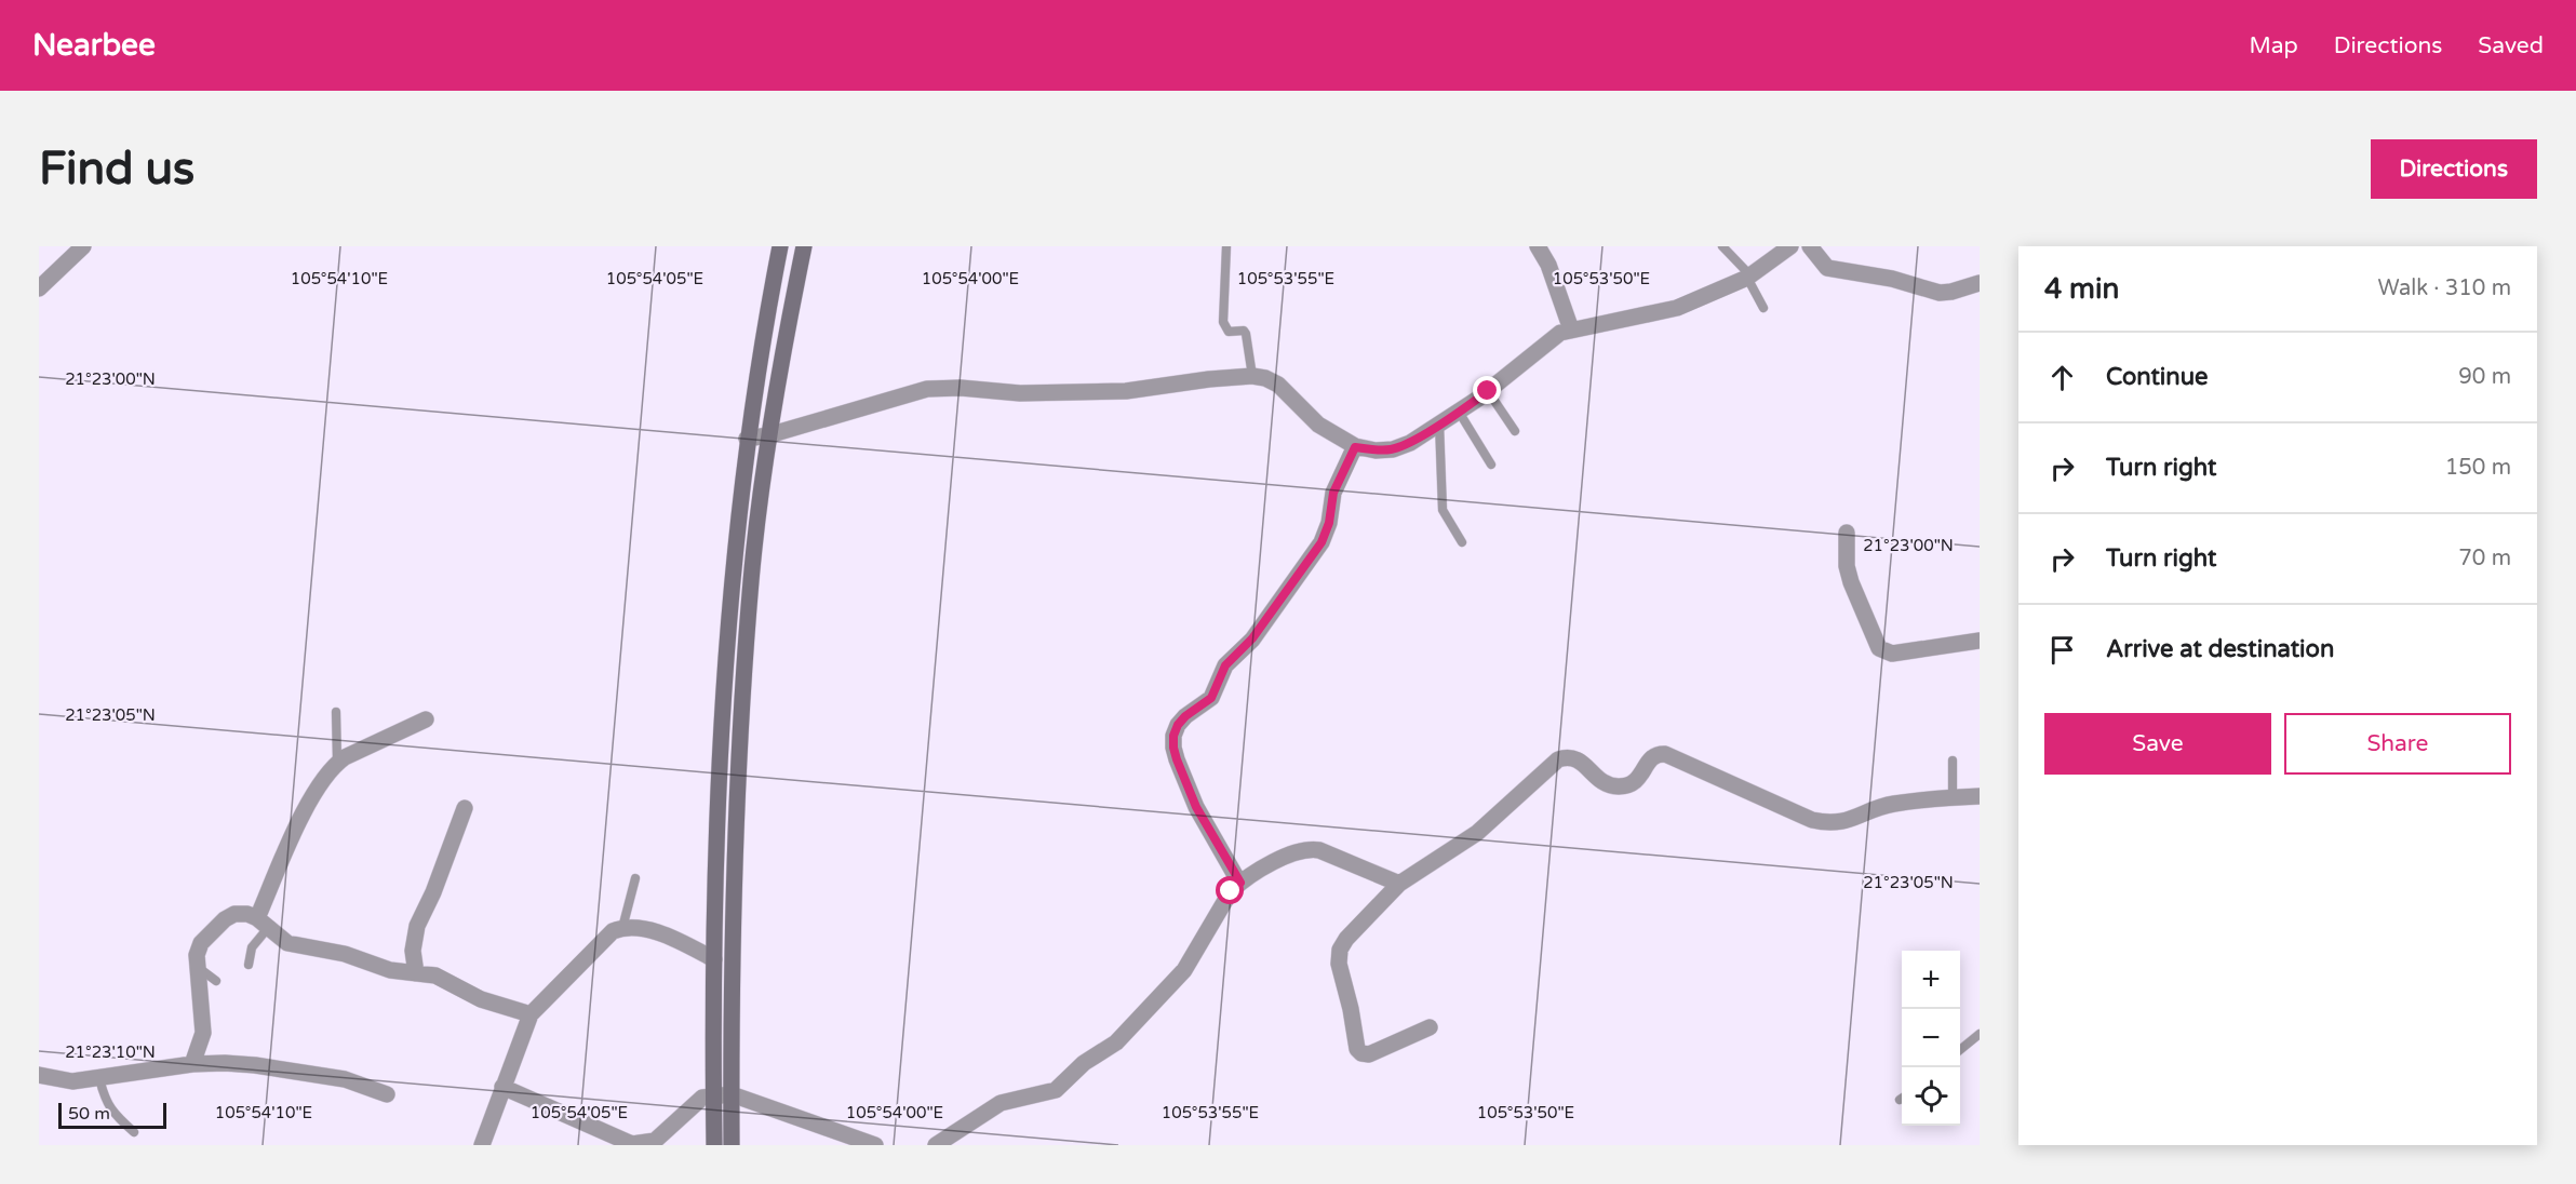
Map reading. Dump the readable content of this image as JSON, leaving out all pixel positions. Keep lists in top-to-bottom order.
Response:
{
  "scale_bar": "50 m",
  "page": {
    "header": "Nearbee",
    "nav": ["Map", "Directions", "Saved"],
    "buttons": [
      "Directions",
      ["Save", "Share"]
    ],
    "title": "Find us",
    "heading": ["4 min", "Walk · 310 m"],
    "list": [
      ["Continue", "90 m"],
      ["Turn right", "150 m"],
      ["Turn right", "70 m"],
      "Arrive at destination"
    ],
    "map_buttons": ["+", "−"],
    "scale": "50 m"
  },
  "coordinates": [
    "105°54'10\"E",
    "105°54'05\"E",
    "105°54'00\"E",
    "105°53'55\"E",
    "105°53'50\"E",
    "21°23'00\"N",
    "21°23'05\"N",
    "21°23'10\"N"
  ]
}
